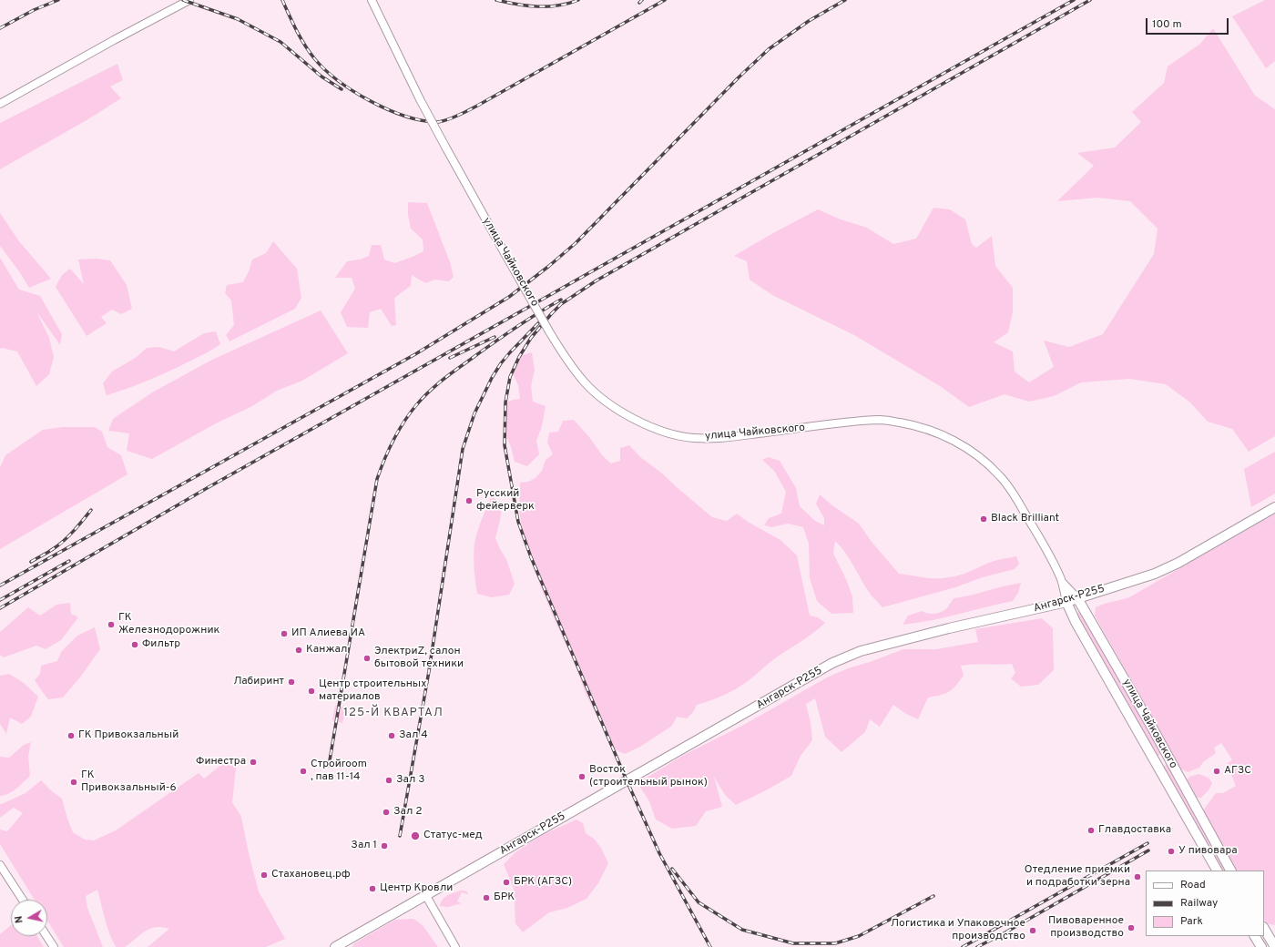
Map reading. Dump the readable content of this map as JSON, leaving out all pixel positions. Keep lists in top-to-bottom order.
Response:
{
  "streets": {
    "main road": ["улица Чайковского", "Ангарск-Р255"]
  },
  "crossings": [
    ["улица Чайковского", "Ангарск-Р255"]
  ],
  "districts": ["125-Й КВАРТАЛ"],
  "places": [
    "Русский фейерверк",
    "Black Brilliant",
    "ГК Железнодорожник",
    "ИП Алиева ИА",
    "Фильтр",
    "Канжал",
    "ЭлектриZ, салон бытовой техники",
    "Лабиринт",
    "Центр строительных материалов",
    "ГК Привокзальный",
    "Зал 4",
    "Финестра",
    "Стройroom , пав 11-14",
    "АГЗС",
    "Восток (строительный рынок)",
    "Зал 3",
    "ГК Привокзальный-6",
    "Зал 2",
    "Главдоставка",
    "Статус-мед",
    "Зал 1",
    "У пивовара",
    "Стахановец.рф",
    "Отедление приемки и подработки зерна",
    "БРК (АГЗС)",
    "Центр Кровли",
    "БРК",
    "Пивоваренное производство",
    "Логистика и Упаковочное производство"
  ],
  "legend": ["Road", "Railway", "Park"],
  "scale_bar": "100 m",
  "north": "left"
}
